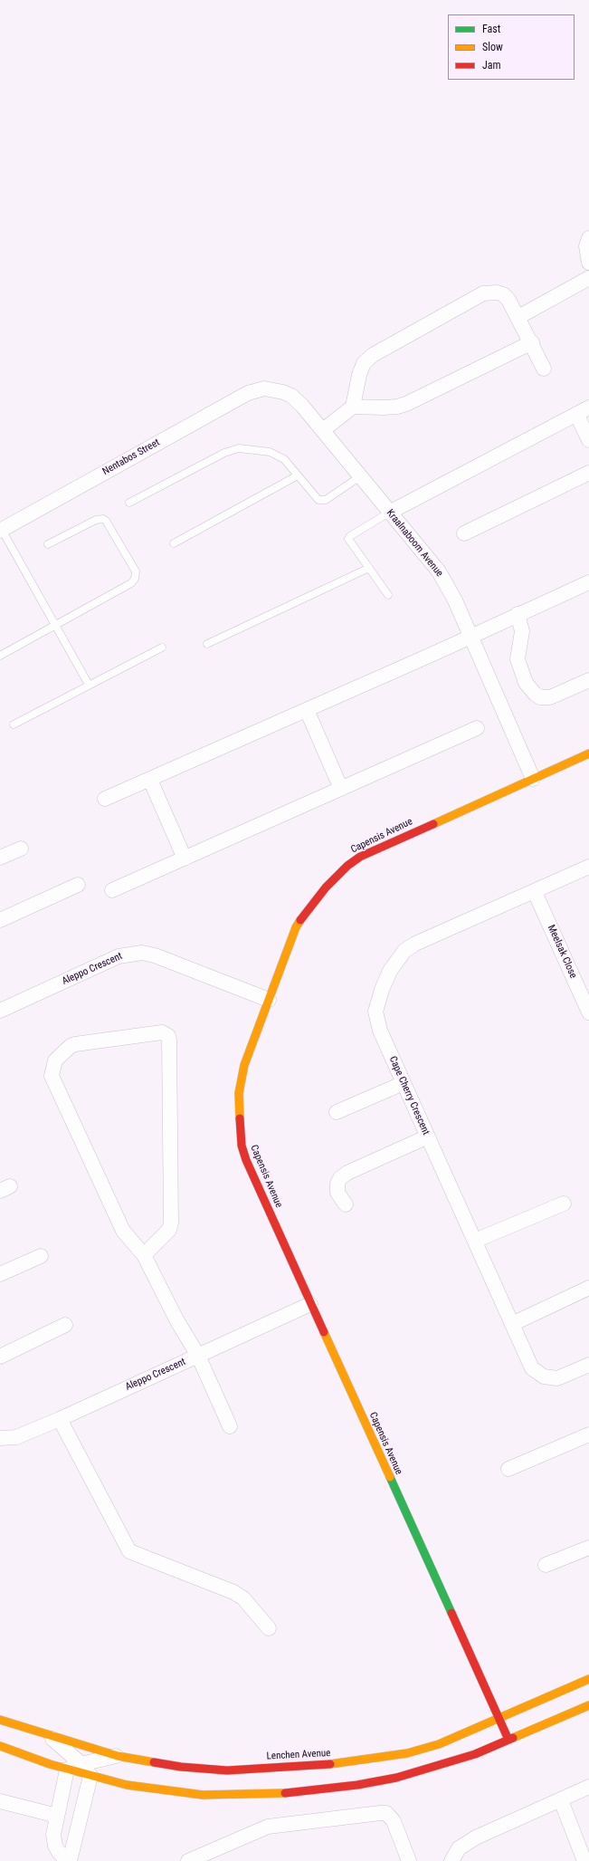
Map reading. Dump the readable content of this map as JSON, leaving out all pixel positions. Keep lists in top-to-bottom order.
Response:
{
  "streets": {
    "street": [
      "Nentabos Street",
      "Kraalnaboom Avenue",
      "Capensis Avenue",
      "Meelsak Close",
      "Aleppo Crescent",
      "Cape Cherry Crescent",
      "Lenchen Avenue"
    ]
  },
  "crossings": [
    ["Nentabos Street", "Kraalnaboom Avenue"],
    ["Kraalnaboom Avenue", "Capensis Avenue"],
    ["Capensis Avenue", "Aleppo Crescent"],
    ["Capensis Avenue", "Lenchen Avenue"],
    ["Meelsak Close", "Cape Cherry Crescent"]
  ],
  "legend": ["Fast", "Slow", "Jam"]
}
